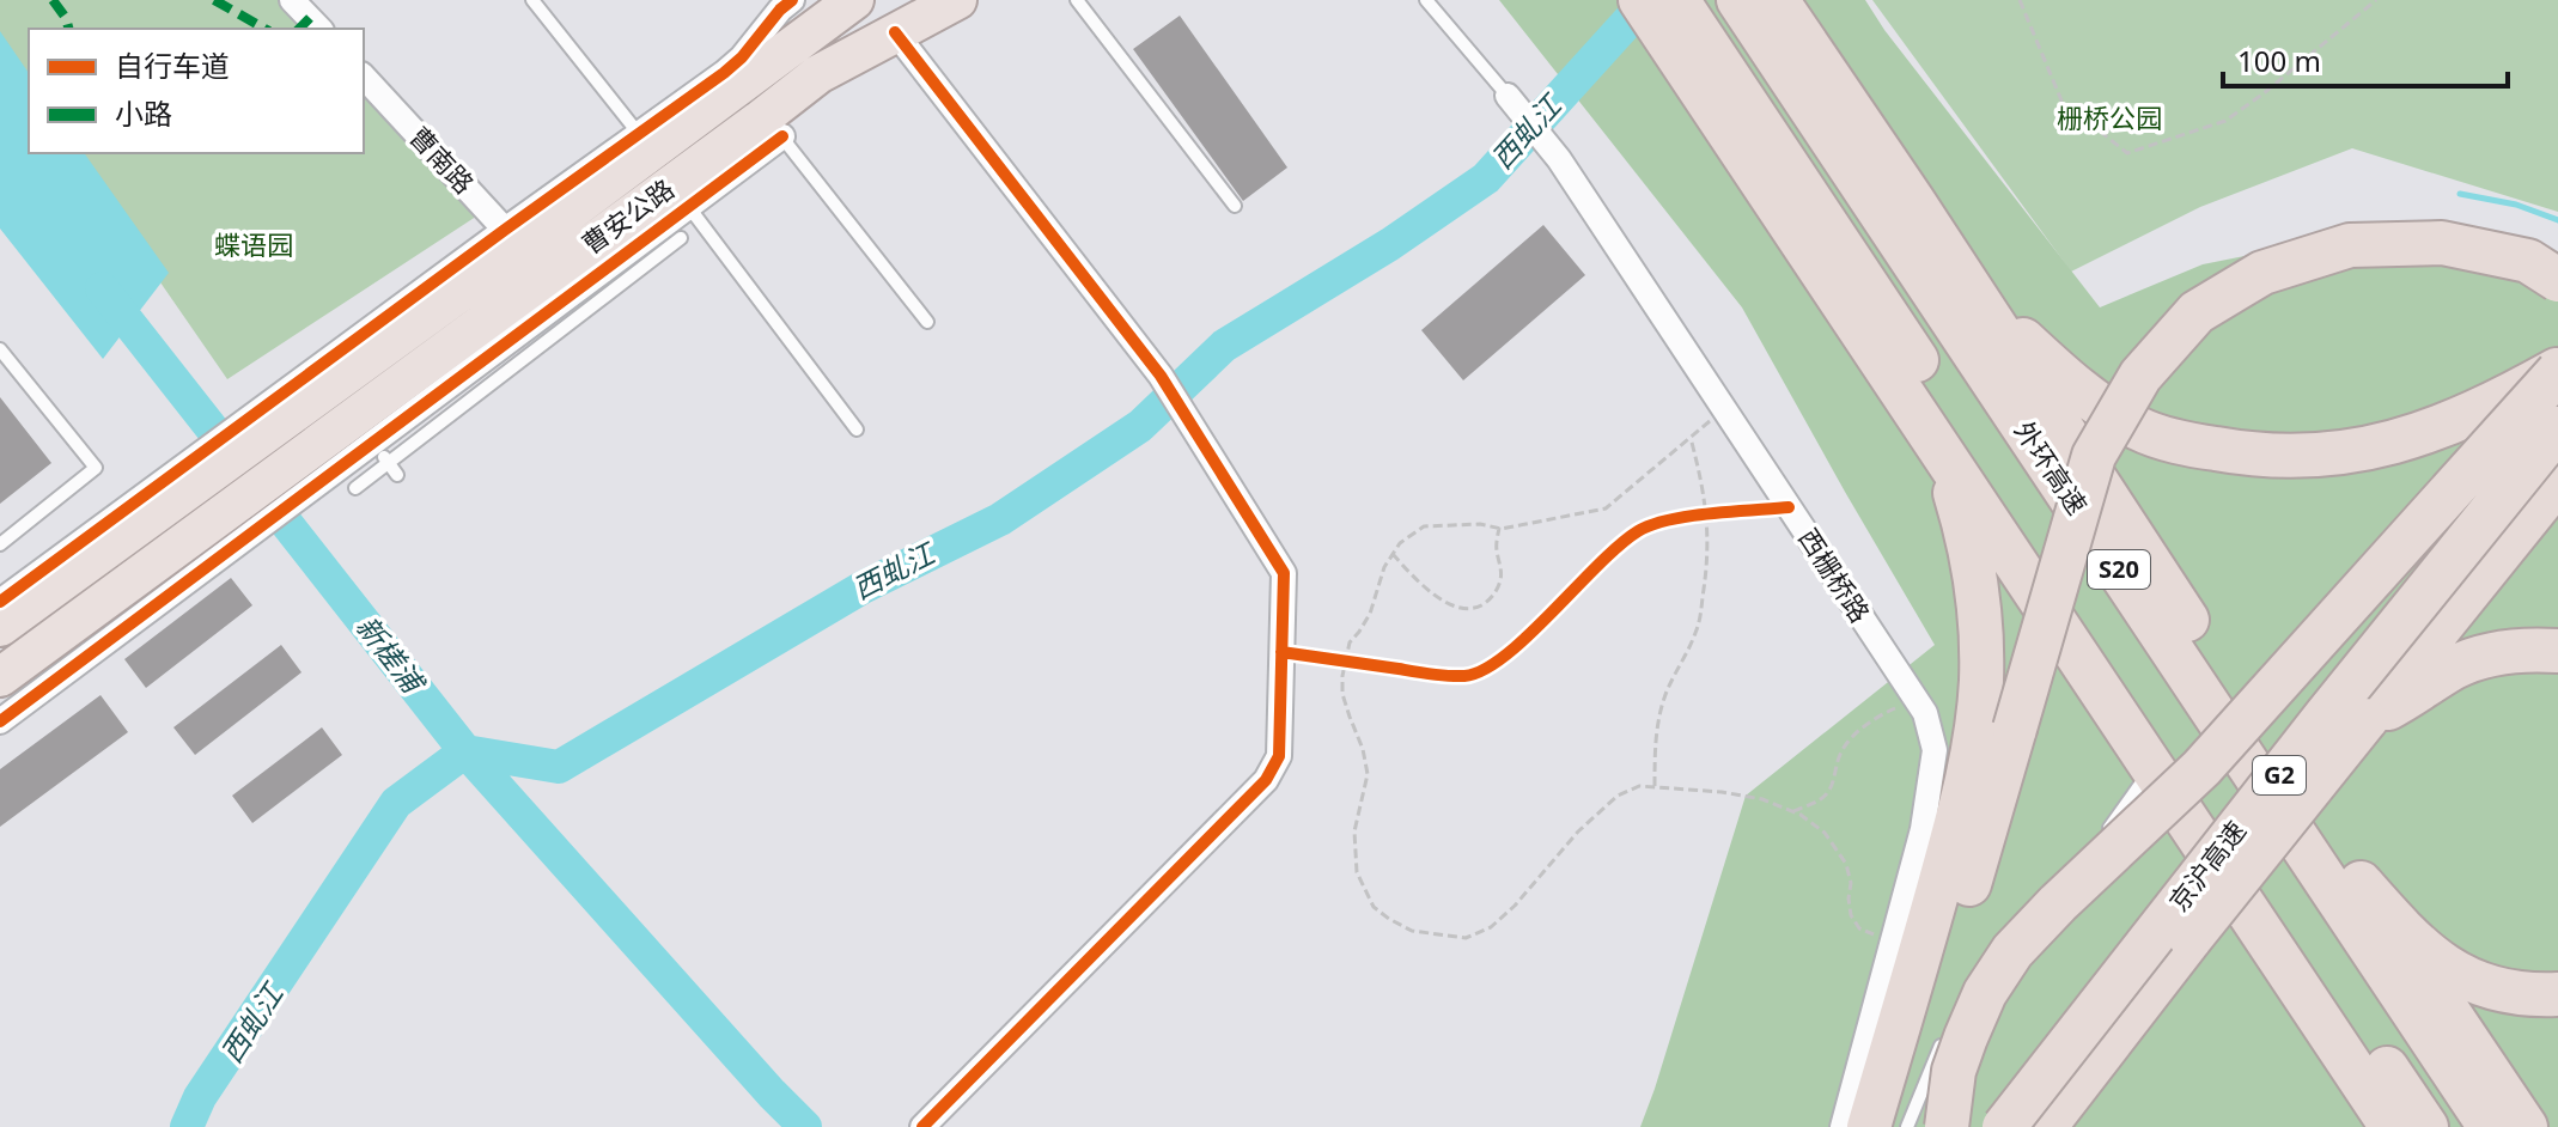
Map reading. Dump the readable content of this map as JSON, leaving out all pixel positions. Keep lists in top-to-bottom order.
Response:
{
  "streets": {
    "highway": [
      "曹安公路",
      "外环高速",
      "S20",
      "G2",
      "京沪高速"
    ],
    "street": ["曹南路", "西栅桥路"]
  },
  "crossings": [
    ["曹南路", "曹安公路"]
  ],
  "water": ["西虬江", "新槎浦"],
  "parks": ["栅桥公园", "蝶语园"],
  "legend": ["自行车道", "小路"],
  "scale_bar": "100 m"
}
